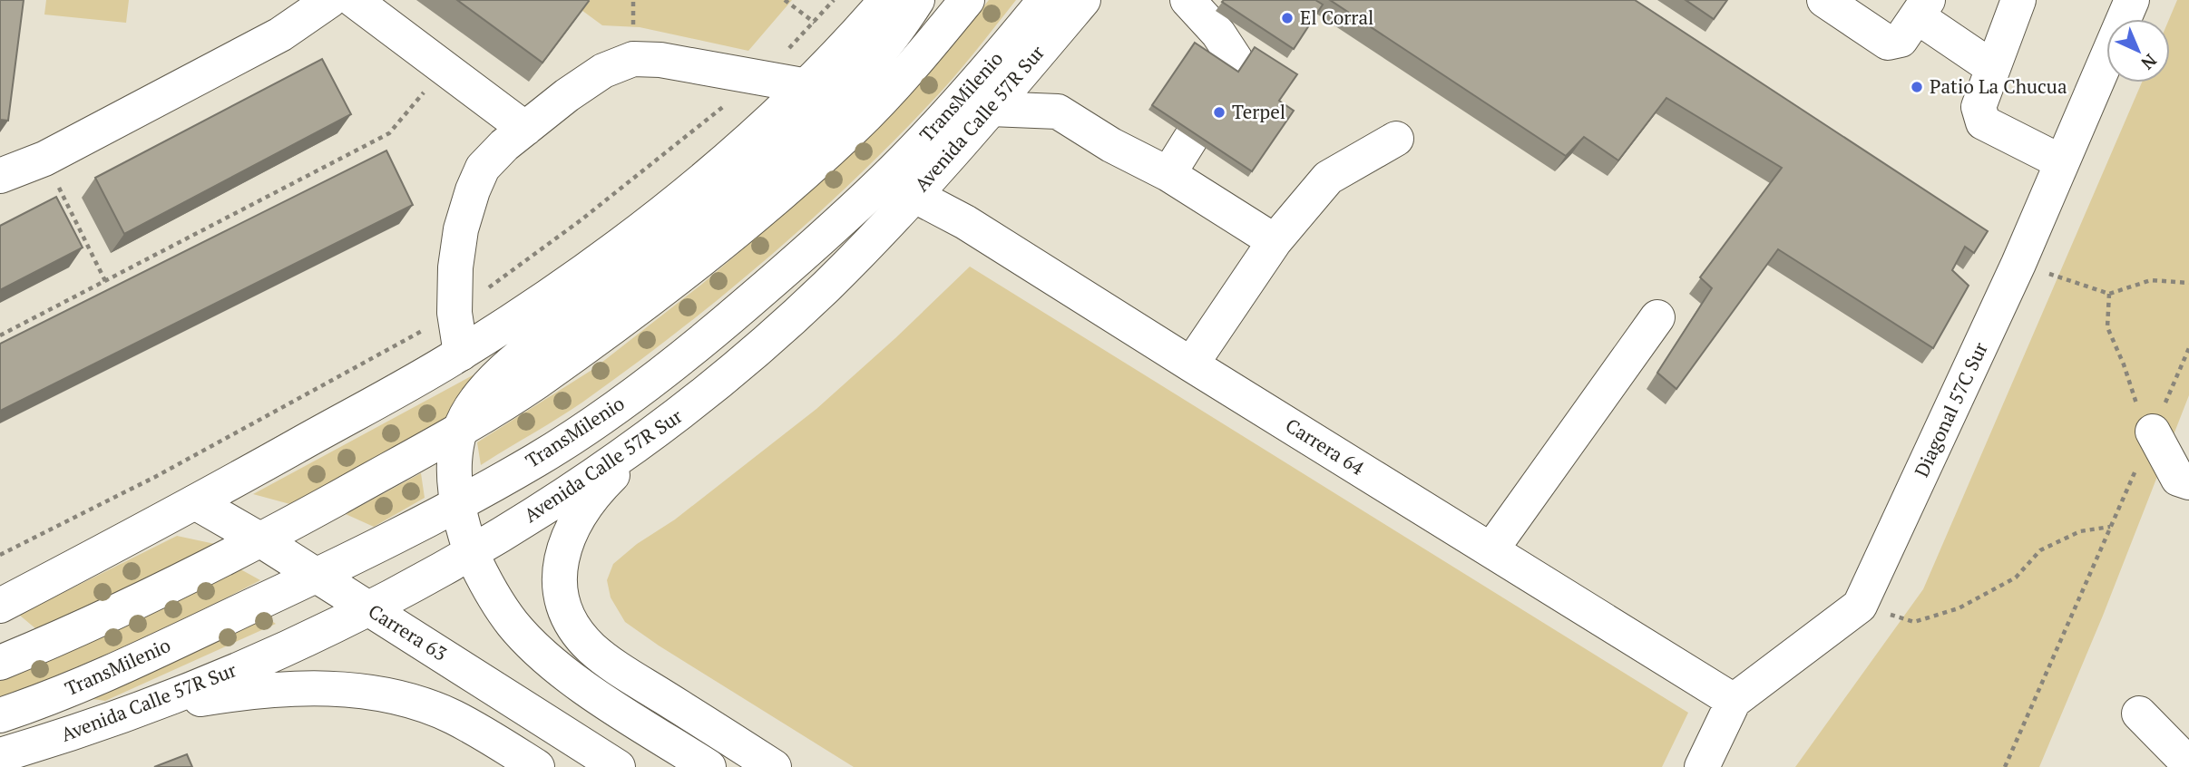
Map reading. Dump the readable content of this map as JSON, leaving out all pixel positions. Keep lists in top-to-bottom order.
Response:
{
  "streets": {
    "main road": [
      "TransMilenio",
      "Avenida Calle 57R Sur",
      "Diagonal 57C Sur",
      "Carrera 64",
      "Carrera 63"
    ]
  },
  "crossings": [
    ["TransMilenio", "Carrera 63"],
    ["Avenida Calle 57R Sur", "Carrera 64"],
    ["Avenida Calle 57R Sur", "Carrera 63"],
    ["Diagonal 57C Sur", "Carrera 64"]
  ],
  "places": ["El Corral", "Patio La Chucua", "Terpel"],
  "north": "bottom right"
}
